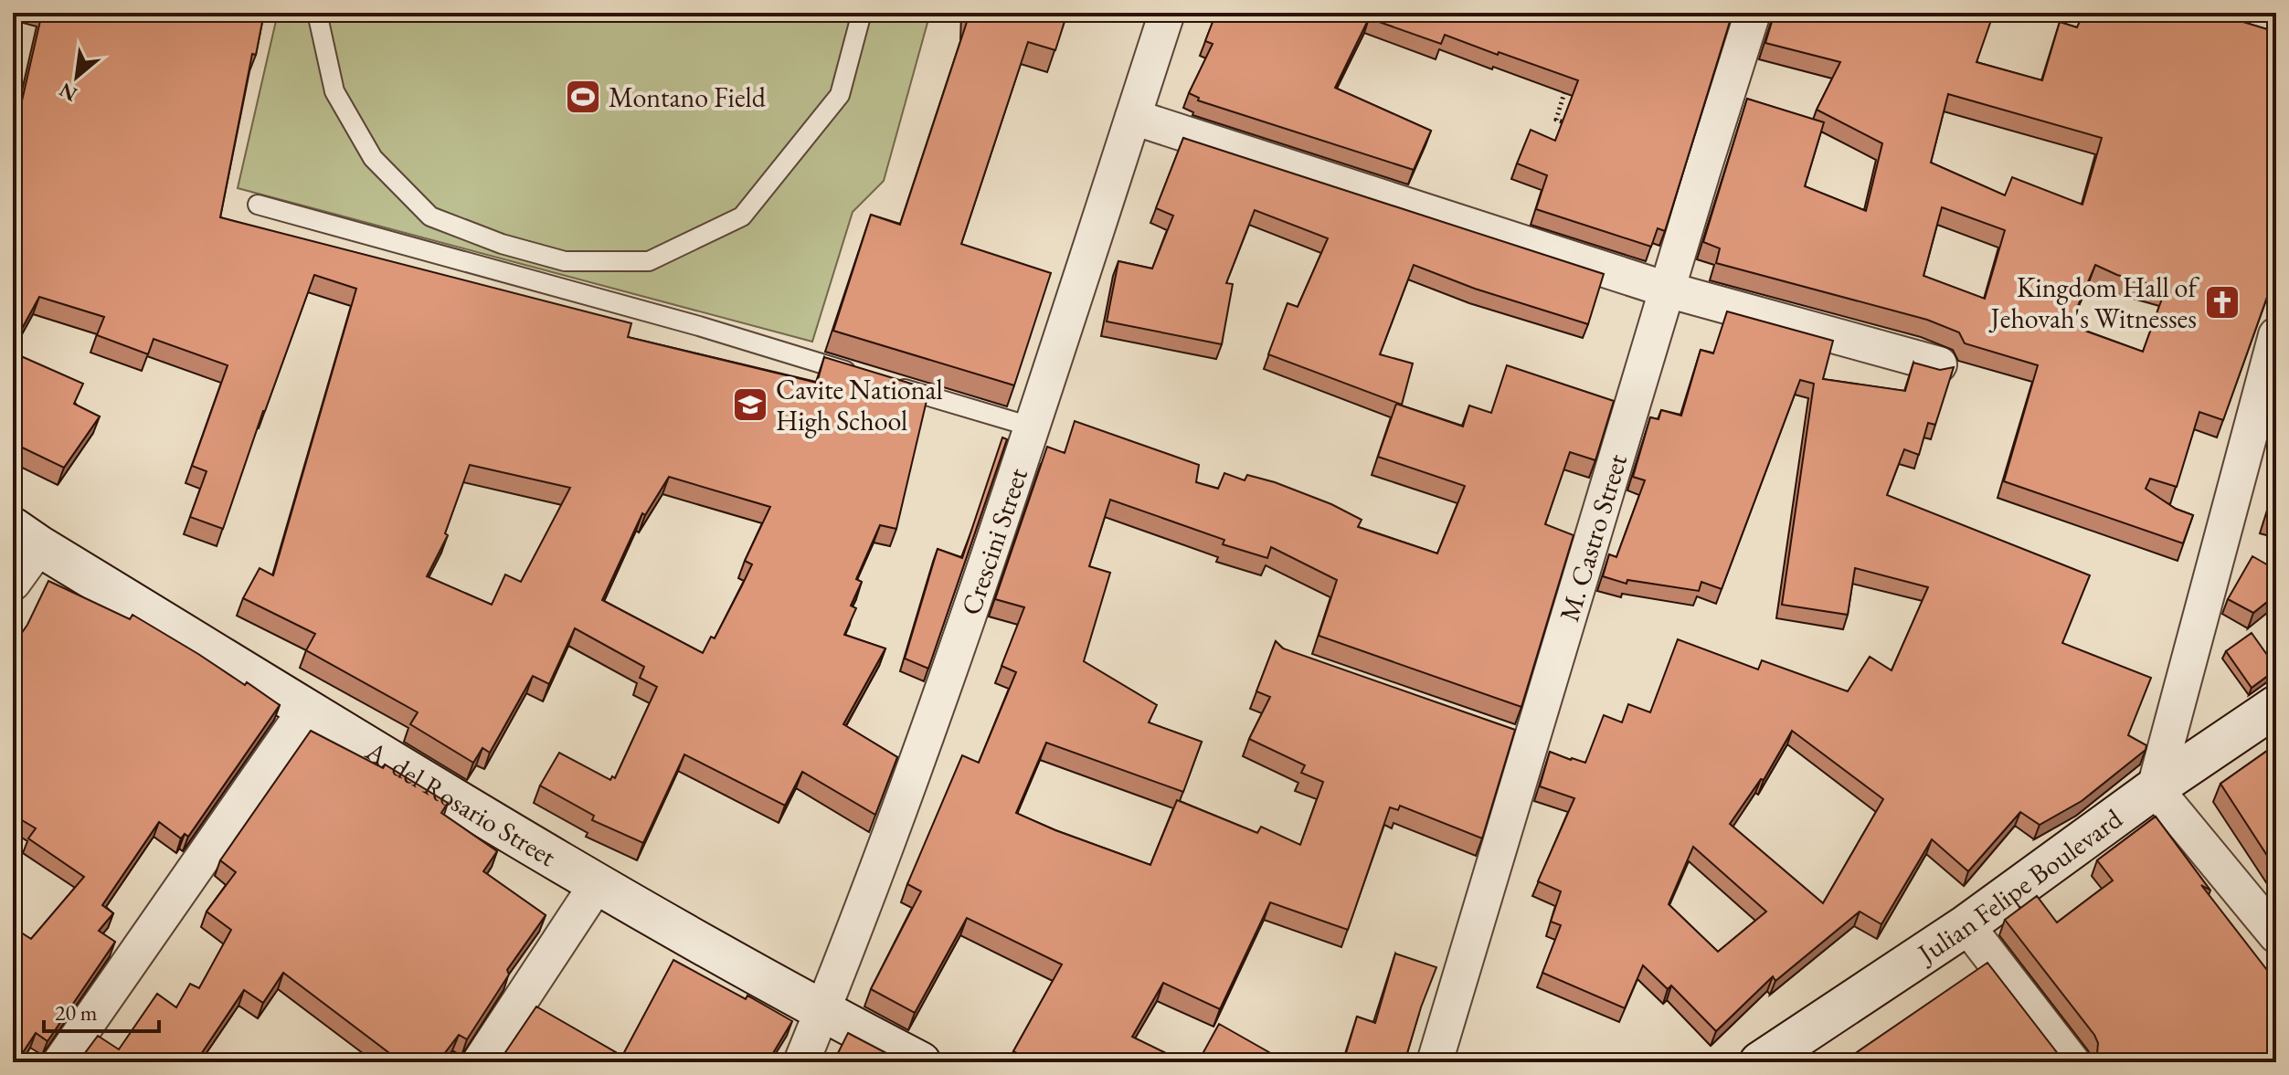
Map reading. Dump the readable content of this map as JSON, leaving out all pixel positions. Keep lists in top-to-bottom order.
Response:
{
  "streets": {
    "street": [
      "M. Castro Street",
      "Crescini Street",
      "A. del Rosario Street",
      "Julian Felipe Boulevard"
    ]
  },
  "crossings": [
    ["Crescini Street", "A. del Rosario Street"]
  ],
  "places": {
    "sports": ["Montano Field"],
    "church": ["Kingdom Hall of Jehovah's Witnesses"],
    "school or university": ["Cavite National High School"]
  },
  "scale_bar": "20 m",
  "north": "bottom left"
}
